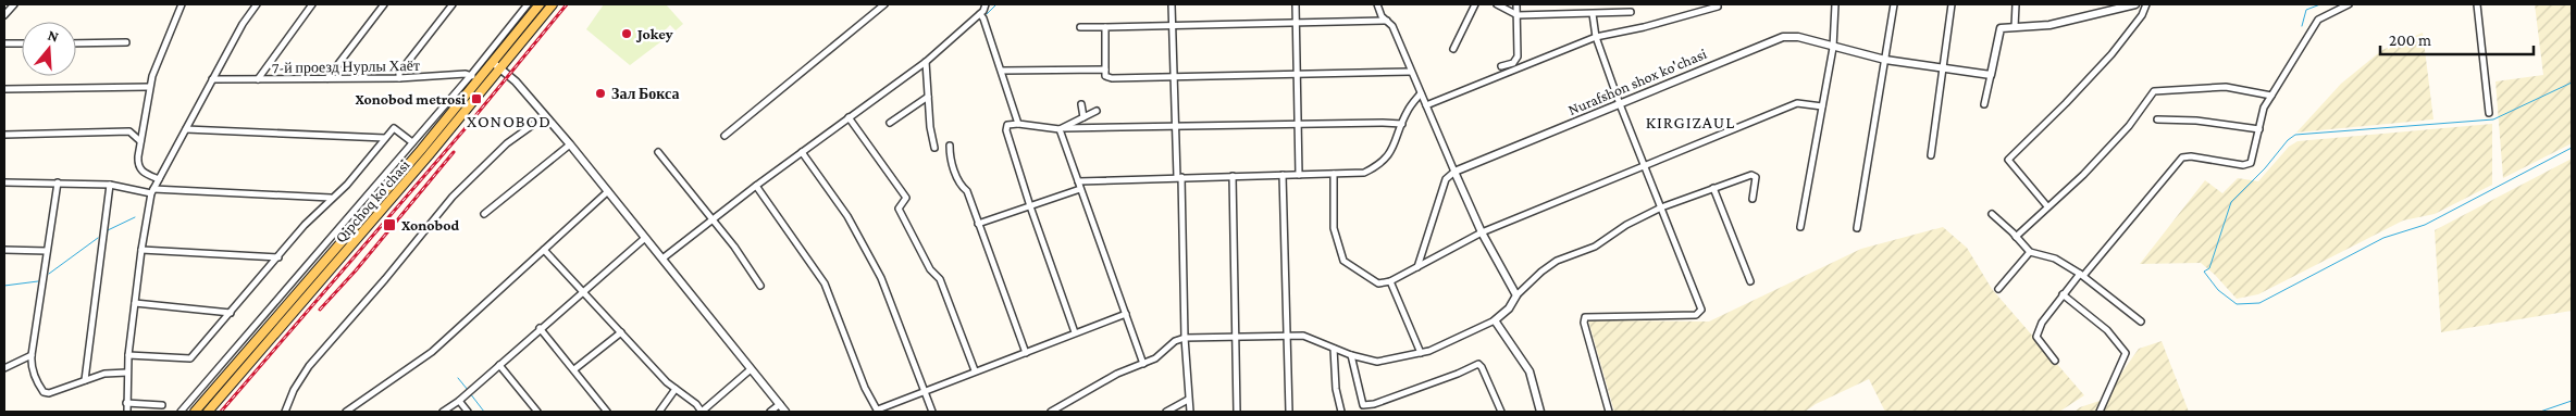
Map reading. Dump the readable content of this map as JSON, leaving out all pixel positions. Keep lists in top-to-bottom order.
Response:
{
  "streets": {
    "main road": ["Qipchoq ko'chasi"],
    "street": ["7-й проезд Нурлы Хаёт", "Nurafshon shox ko'chasi"]
  },
  "districts": ["XONOBOD", "KIRGIZAUL"],
  "places": {
    "other": ["Jokey", "Зал Бокса"],
    "transit": ["Xonobod metrosi", "Xonobod"]
  },
  "scale_bar": "200 m",
  "north": "top"
}
